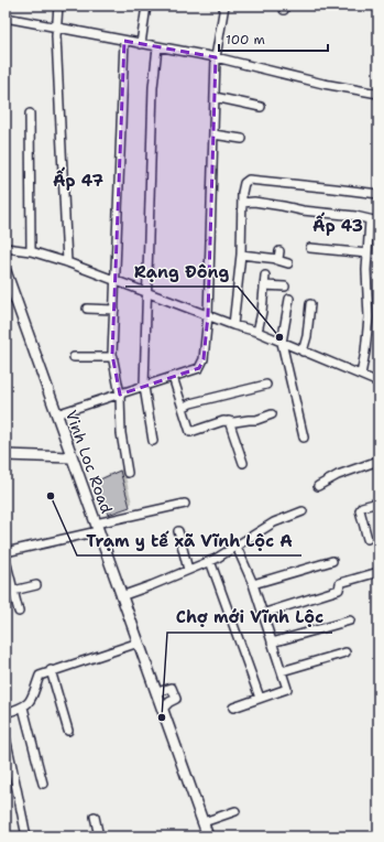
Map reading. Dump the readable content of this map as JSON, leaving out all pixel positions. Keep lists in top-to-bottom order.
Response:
{
  "streets": {
    "main road": ["Vinh Loc Road"]
  },
  "districts": ["Ấp 47", "Ấp 43"],
  "places": ["Rạng Đông", "Trạm y tế xã Vĩnh Lộc A", "Chợ mới Vĩnh Lộc"],
  "scale_bar": "100 m"
}
